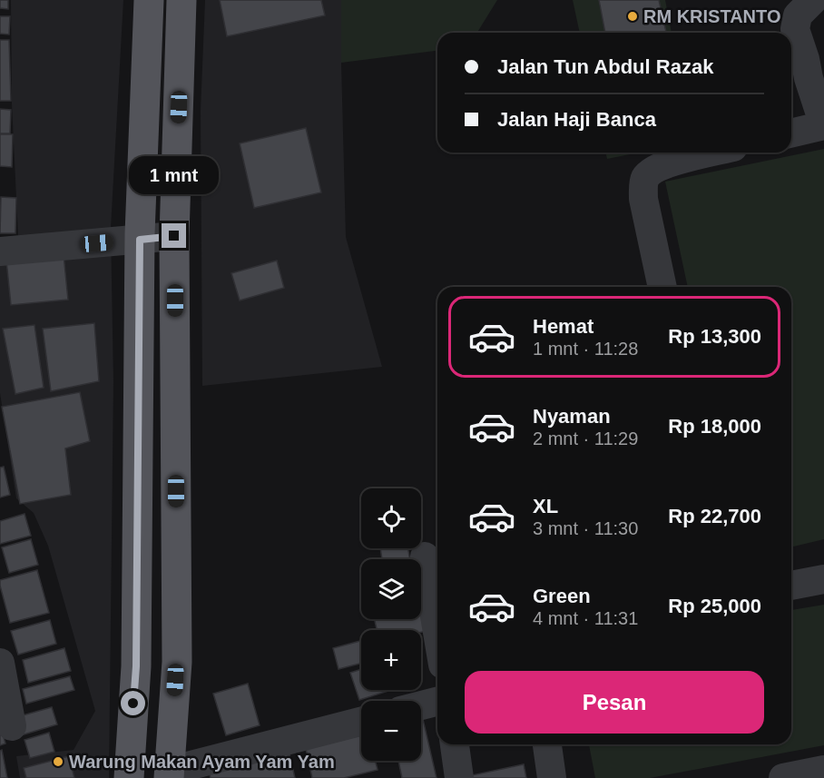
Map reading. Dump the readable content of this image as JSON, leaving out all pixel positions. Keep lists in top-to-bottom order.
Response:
{
  "places": ["RM KRISTANTO", "Warung Makan Ayam Yam Yam"],
  "page": {
    "banner": ["Jalan Tun Abdul Razak", "Jalan Haji Banca"],
    "bubble": "1 mnt",
    "list": [
      {
        "name": "Hemat",
        "note": "1 mnt · 11:28",
        "value": "Rp 13,300"
      },
      {
        "name": "Nyaman",
        "note": "2 mnt · 11:29",
        "value": "Rp 18,000"
      },
      {
        "name": "XL",
        "note": "3 mnt · 11:30",
        "value": "Rp 22,700"
      },
      {
        "name": "Green",
        "note": "4 mnt · 11:31",
        "value": "Rp 25,000"
      }
    ],
    "map_buttons": ["+", "−"],
    "buttons": "Pesan"
  }
}
